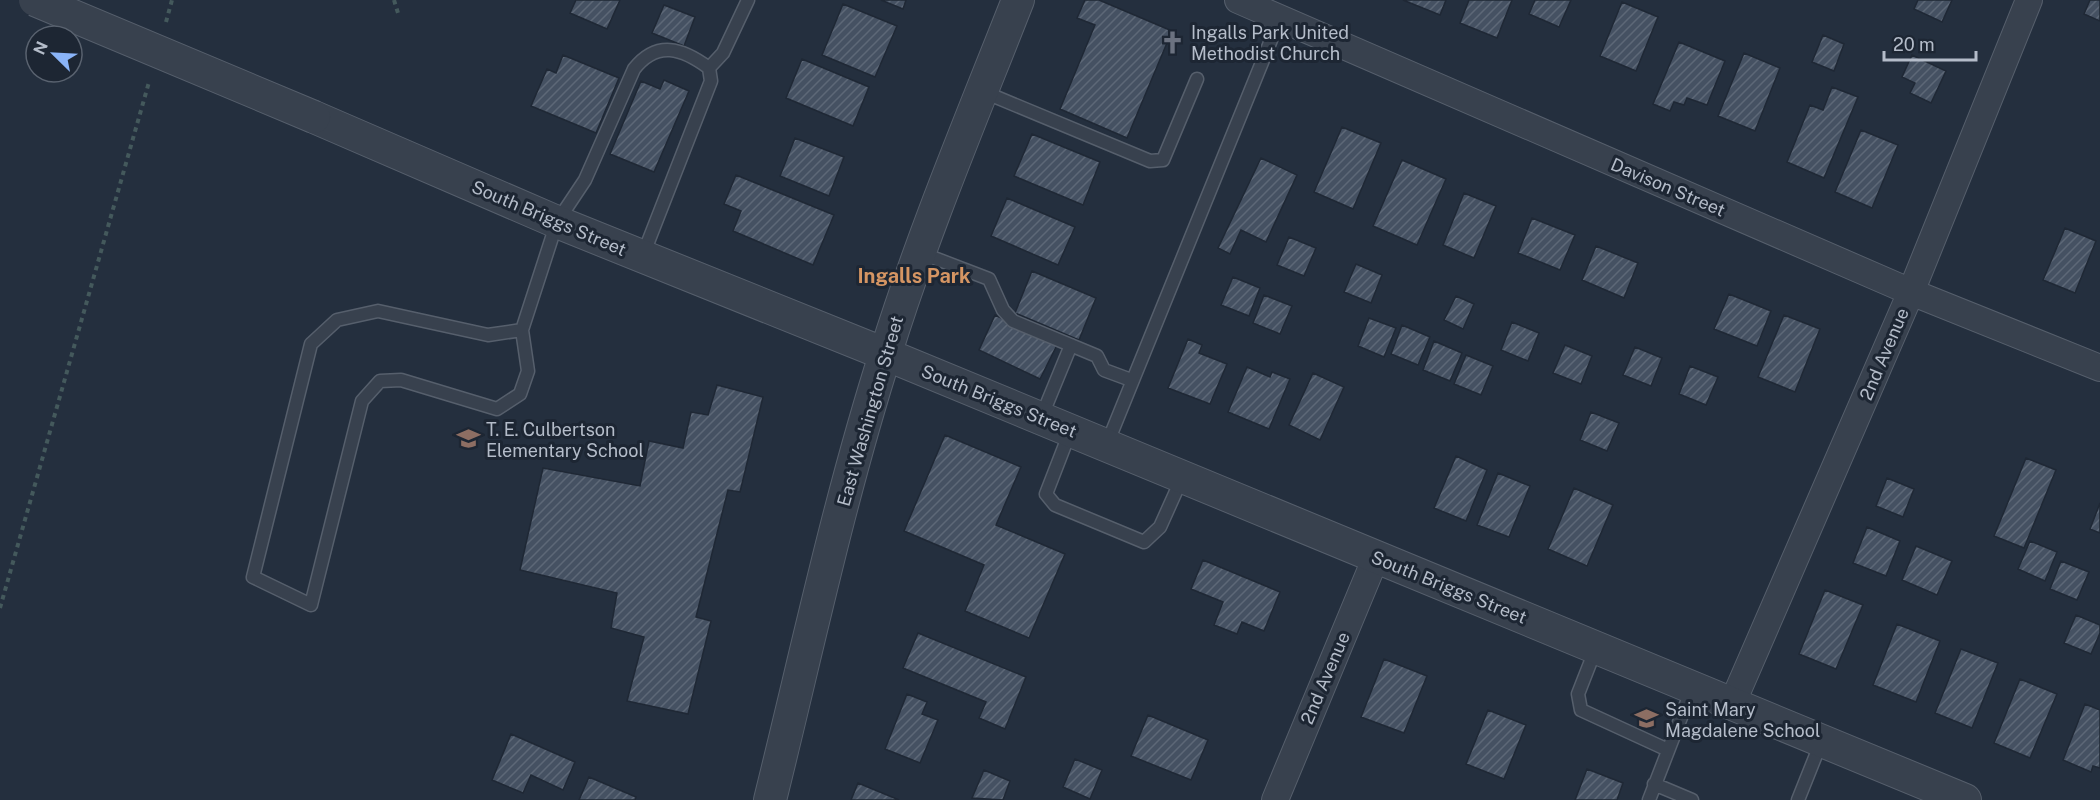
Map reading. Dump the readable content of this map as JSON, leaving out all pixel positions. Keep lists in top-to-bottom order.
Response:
{
  "streets": {
    "street": [
      "Davison Street",
      "South Briggs Street",
      "2nd Avenue",
      "East Washington Street"
    ]
  },
  "crossings": [
    ["Davison Street", "2nd Avenue"],
    ["South Briggs Street", "2nd Avenue"],
    ["South Briggs Street", "East Washington Street"]
  ],
  "districts": ["Ingalls Park"],
  "places": {
    "church": ["Ingalls Park United Methodist Church"],
    "school or university": ["T. E. Culbertson Elementary School", "Saint Mary Magdalene School"]
  },
  "scale_bar": "20 m",
  "north": "top left"
}
